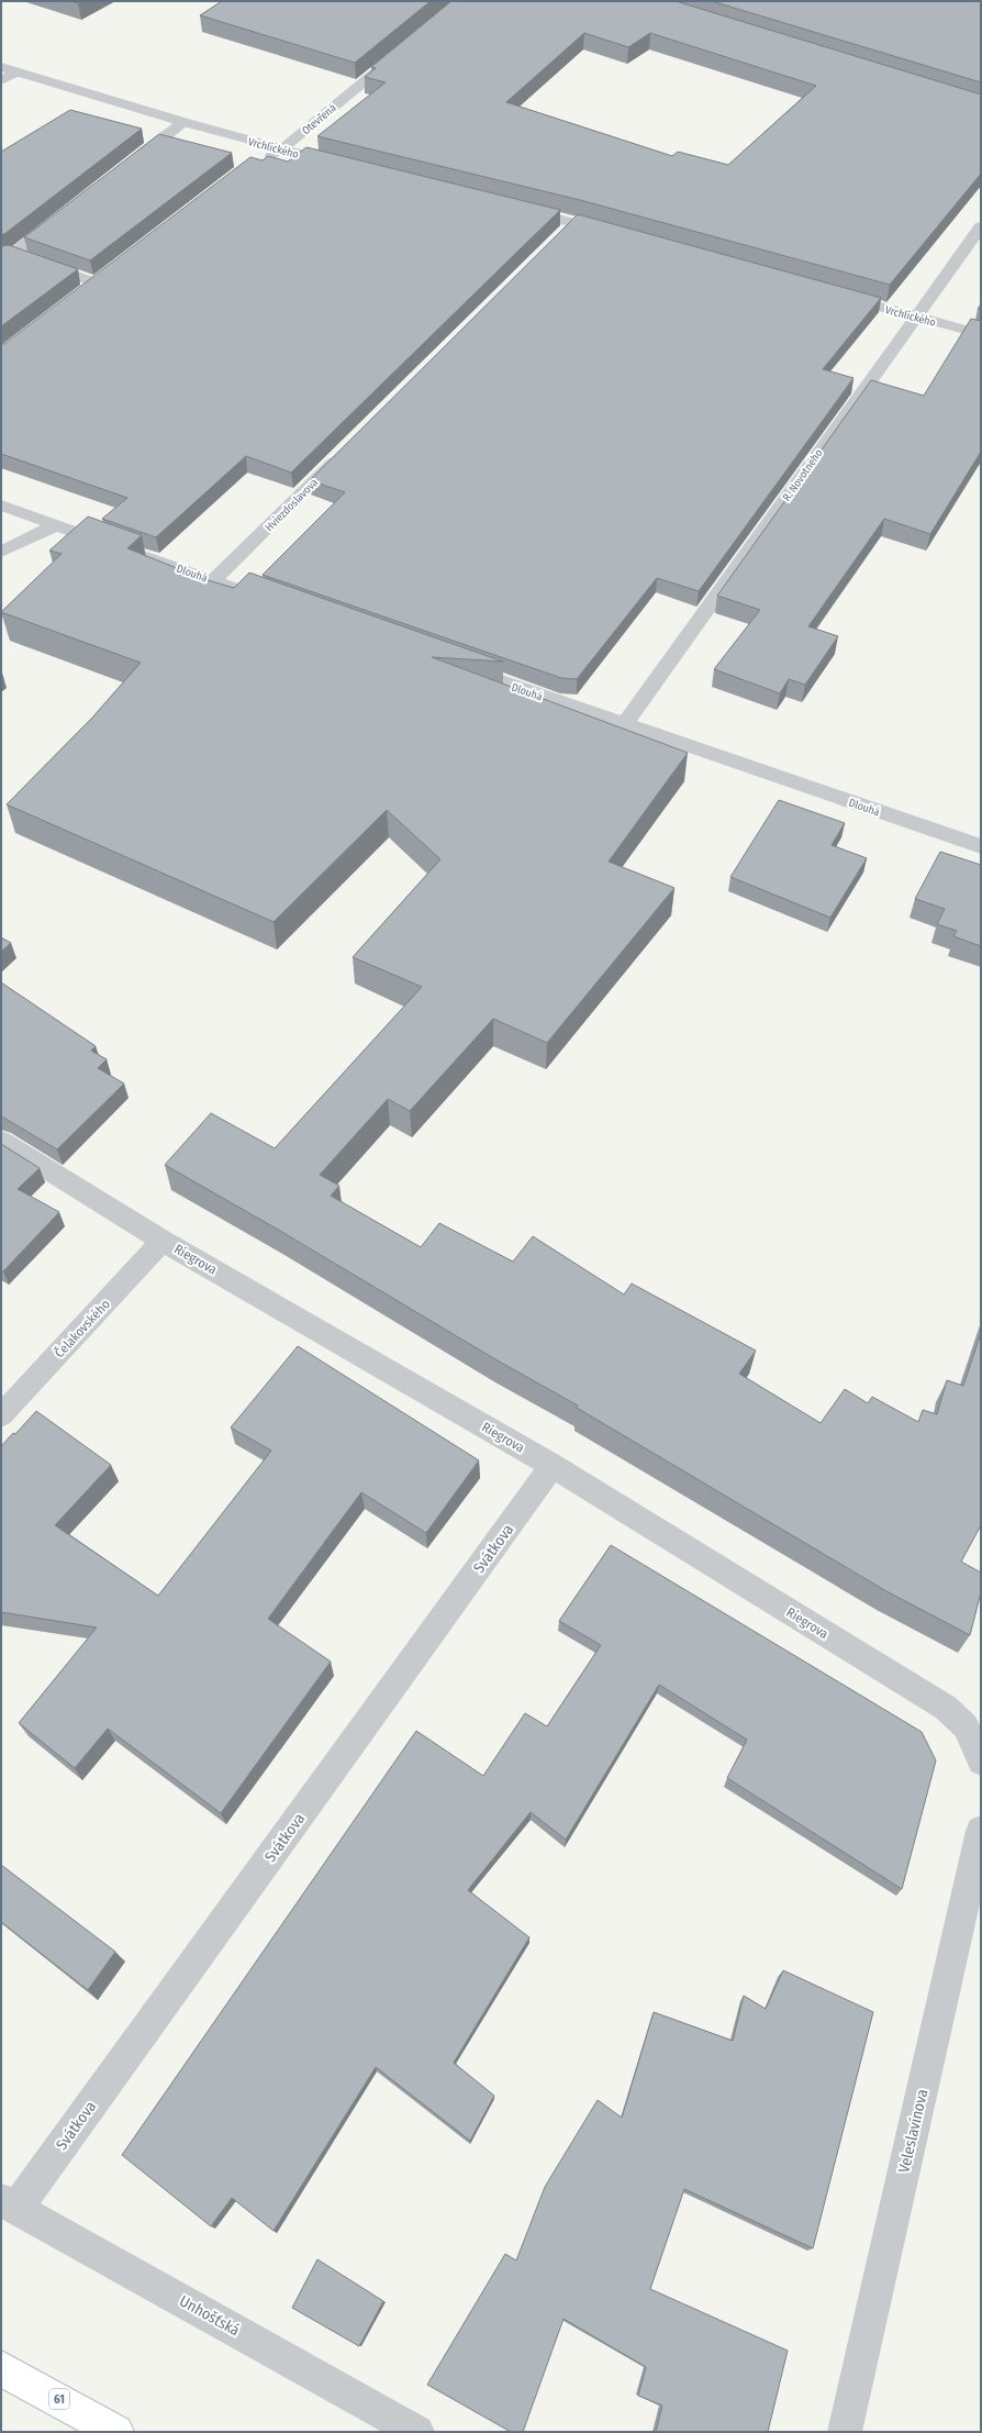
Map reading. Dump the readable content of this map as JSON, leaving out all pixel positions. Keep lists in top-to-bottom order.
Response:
{
  "streets": {
    "main road": ["61"],
    "street": [
      "Otevřená",
      "Vrchlického",
      "R. Novotného",
      "Hviezdoslavova",
      "Dlouhá",
      "Riegrova",
      "Čelakovského",
      "Svátkova",
      "Veleslavínova",
      "Unhošťská"
    ]
  },
  "crossings": [
    ["Otevřená", "Vrchlického"],
    ["Vrchlického", "R. Novotného"],
    ["R. Novotného", "Dlouhá"],
    ["Hviezdoslavova", "Dlouhá"],
    ["Riegrova", "Čelakovského"],
    ["Riegrova", "Svátkova"],
    ["Svátkova", "Unhošťská"]
  ]
}
